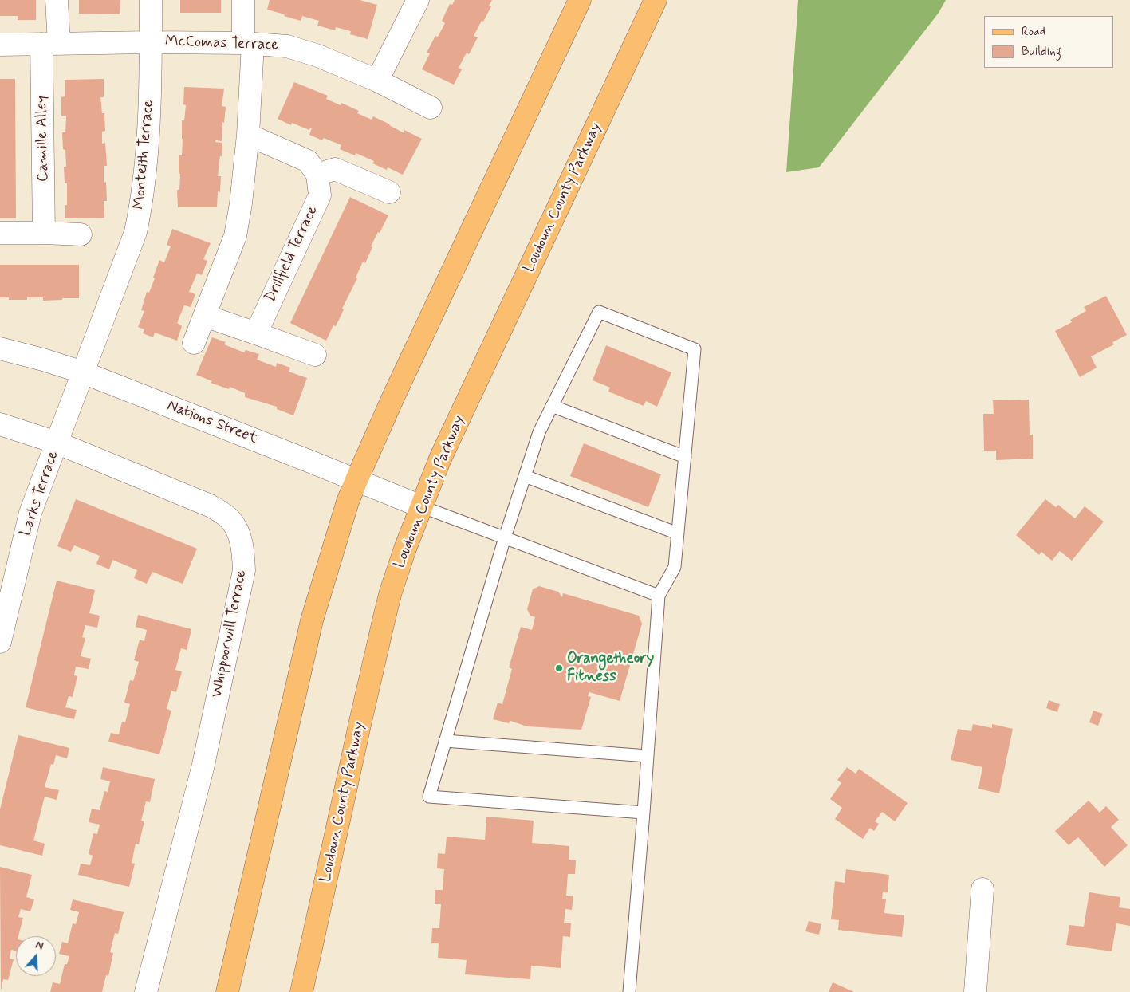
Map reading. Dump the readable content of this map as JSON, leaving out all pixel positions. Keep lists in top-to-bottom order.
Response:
{
  "streets": {
    "main road": ["Loudoun County Parkway"],
    "street": [
      "McComas Terrace",
      "Camille Alley",
      "Monteith Terrace",
      "Drillfield Terrace",
      "Nations Street",
      "Larks Terrace",
      "Whippoorwill Terrace"
    ]
  },
  "crossings": [
    ["McComas Terrace", "Camille Alley"],
    ["McComas Terrace", "Monteith Terrace"],
    ["Monteith Terrace", "Nations Street"],
    ["Monteith Terrace", "Larks Terrace"],
    ["Loudoun County Parkway", "Nations Street"],
    ["Nations Street", "Larks Terrace"],
    ["Larks Terrace", "Whippoorwill Terrace"]
  ],
  "places": ["Orangetheory Fitness"],
  "legend": ["Road", "Building"],
  "north": "top"
}
